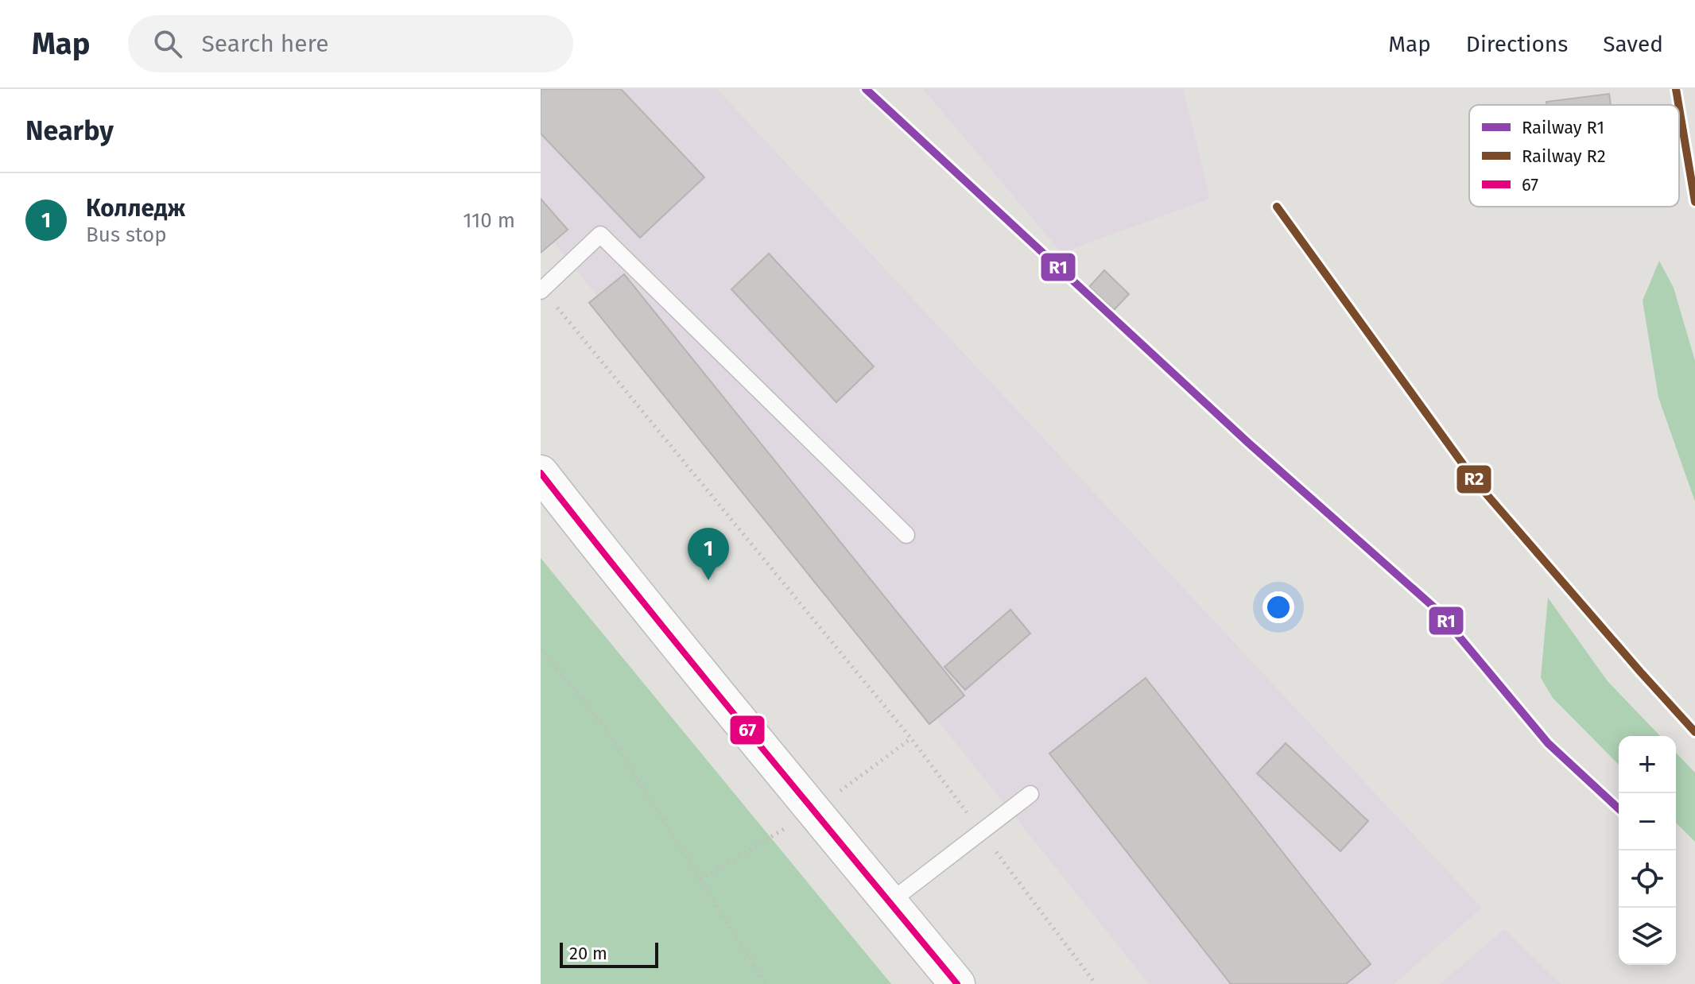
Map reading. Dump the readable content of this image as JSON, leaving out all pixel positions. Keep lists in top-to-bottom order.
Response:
{
  "lines": ["rail line R1", "rail line R2", "transit line 67"],
  "legend": ["Railway R1", "Railway R2", "67"],
  "scale_bar": "20 m",
  "page": {
    "header": "Map",
    "search": "Search here",
    "nav": ["Map", "Directions", "Saved"],
    "heading": "Nearby",
    "list": [
      {
        "mark": "1",
        "name": "Колледж",
        "note": "Bus stop",
        "value": "110 m"
      }
    ],
    "pins": "1",
    "map_buttons": ["+", "−"],
    "scale": "20 m"
  }
}
